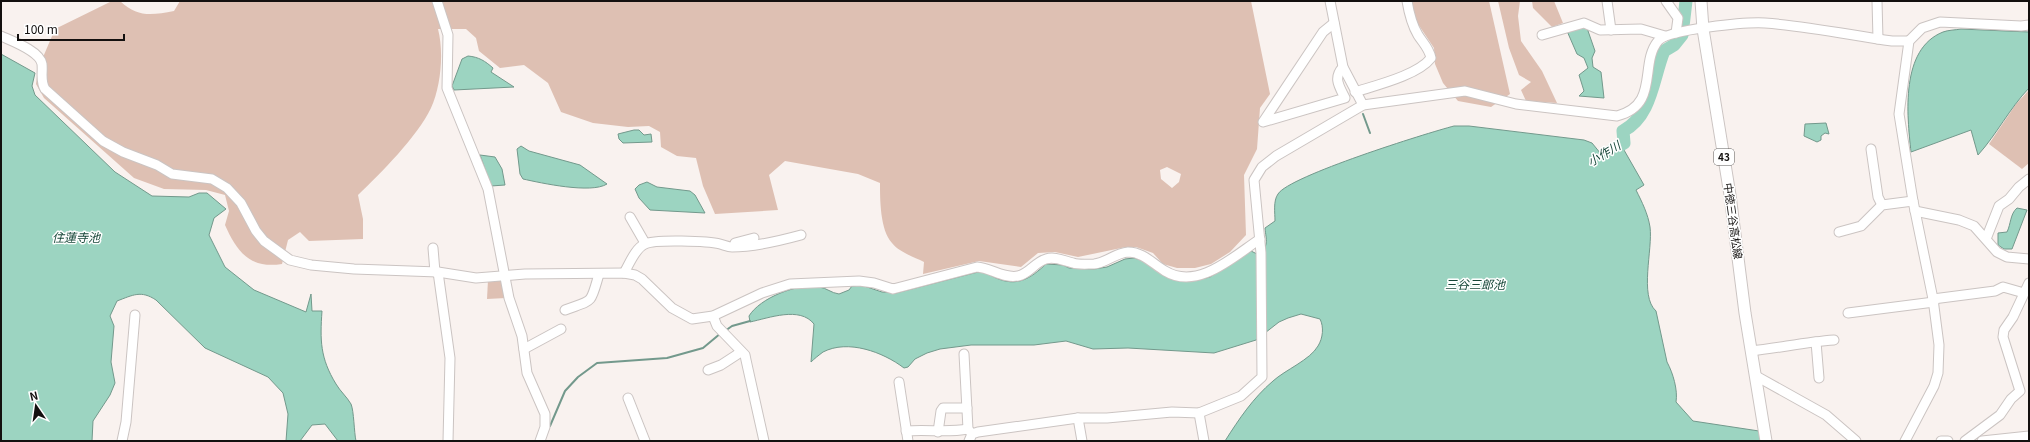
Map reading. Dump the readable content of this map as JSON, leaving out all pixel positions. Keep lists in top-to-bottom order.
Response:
{
  "streets": {
    "main road": ["43", "中徳三谷高松線"]
  },
  "water": ["小作川", "住蓮寺池", "三谷三郎池"],
  "scale_bar": "100 m",
  "north": "top"
}
